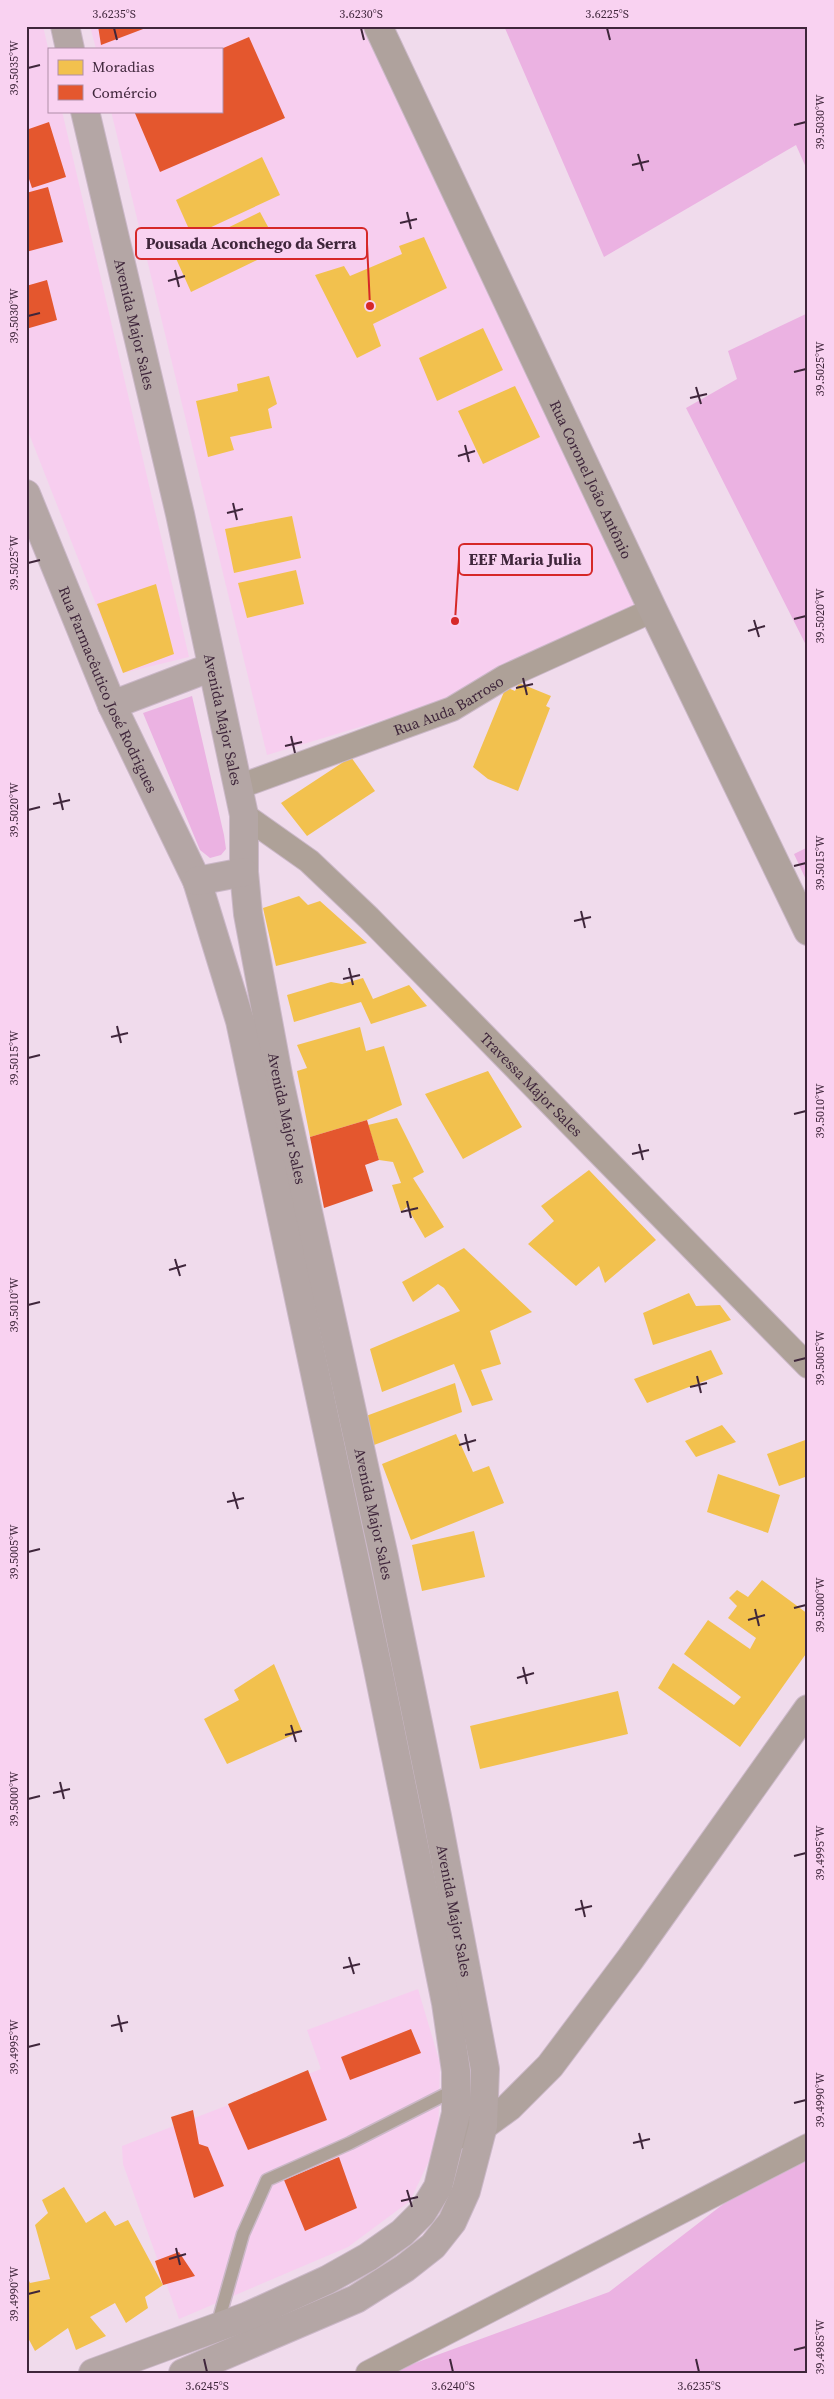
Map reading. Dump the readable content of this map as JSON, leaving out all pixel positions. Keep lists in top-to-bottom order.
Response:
{
  "streets": {
    "main road": ["Avenida Major Sales", "Rua Farmacêutico José Rodrigues"],
    "street": ["Rua Coronel João Antônio", "Rua Auda Barroso", "Travessa Major Sales"]
  },
  "crossings": [
    ["Avenida Major Sales", "Rua Farmacêutico José Rodrigues"],
    ["Avenida Major Sales", "Rua Auda Barroso"],
    ["Avenida Major Sales", "Travessa Major Sales"],
    ["Rua Coronel João Antônio", "Rua Auda Barroso"]
  ],
  "places": ["Pousada Aconchego da Serra", "EEF Maria Julia"],
  "legend": ["Moradias", "Comércio"],
  "coordinates": [
    "3.6235°S",
    "3.6230°S",
    "3.6225°S",
    "39.5035°W",
    "39.5030°W",
    "39.5025°W",
    "39.5020°W",
    "39.5015°W",
    "39.5010°W",
    "39.5005°W",
    "39.5000°W",
    "39.4995°W",
    "39.4990°W",
    "39.4985°W",
    "3.6245°S",
    "3.6240°S"
  ]
}
